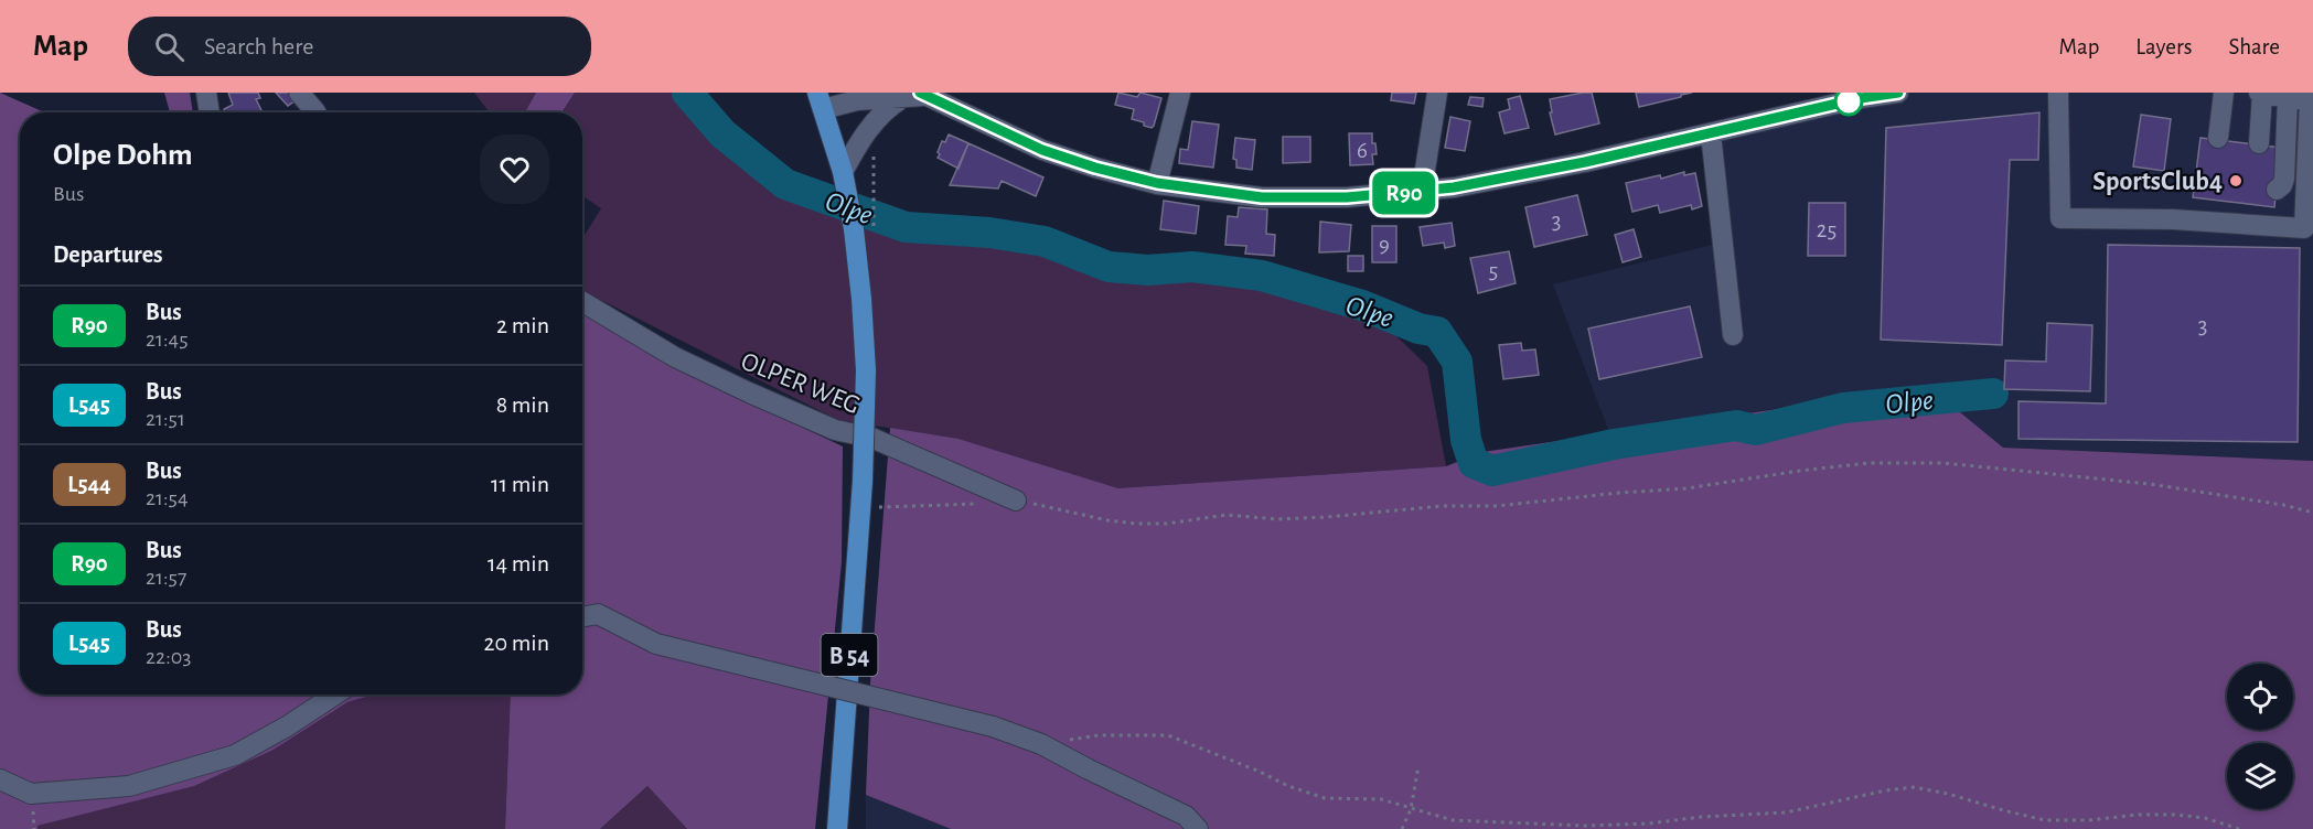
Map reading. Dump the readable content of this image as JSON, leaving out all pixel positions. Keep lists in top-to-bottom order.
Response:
{
  "streets": {
    "main road": ["B 54"],
    "street": ["OLPER WEG"]
  },
  "water": ["Olpe"],
  "places": ["SportsClub4"],
  "lines": ["bus line R90"],
  "house_numbers": [
    "6",
    "3",
    "25",
    "9",
    "5",
    "3"
  ],
  "page": {
    "header": "Map",
    "search": "Search here",
    "nav": ["Map", "Layers", "Share"],
    "on_map": "R90",
    "heading": [
      ["Olpe Dohm", "Bus"],
      "Departures"
    ],
    "list": [
      {
        "mark": "R90",
        "name": "Bus",
        "note": "21:45",
        "value": "2 min"
      },
      {
        "mark": "L545",
        "name": "Bus",
        "note": "21:51",
        "value": "8 min"
      },
      {
        "mark": "L544",
        "name": "Bus",
        "note": "21:54",
        "value": "11 min"
      },
      {
        "mark": "R90",
        "name": "Bus",
        "note": "21:57",
        "value": "14 min"
      },
      {
        "mark": "L545",
        "name": "Bus",
        "note": "22:03",
        "value": "20 min"
      }
    ]
  }
}
